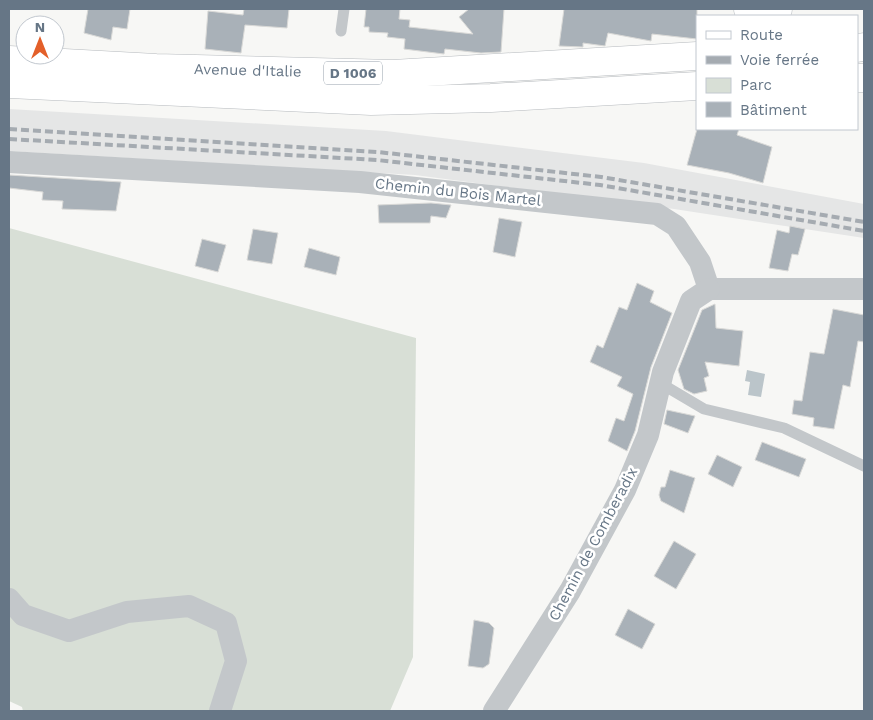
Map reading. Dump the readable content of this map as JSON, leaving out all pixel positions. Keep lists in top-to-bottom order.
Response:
{
  "streets": {
    "main road": ["Avenue d'Italie", "D 1006"],
    "street": ["Chemin du Bois Martel", "Chemin de Comberadix"]
  },
  "crossings": [
    ["Chemin du Bois Martel", "Chemin de Comberadix"]
  ],
  "legend": [
    "Route",
    "Voie ferrée",
    "Parc",
    "Bâtiment"
  ],
  "north": "top"
}
